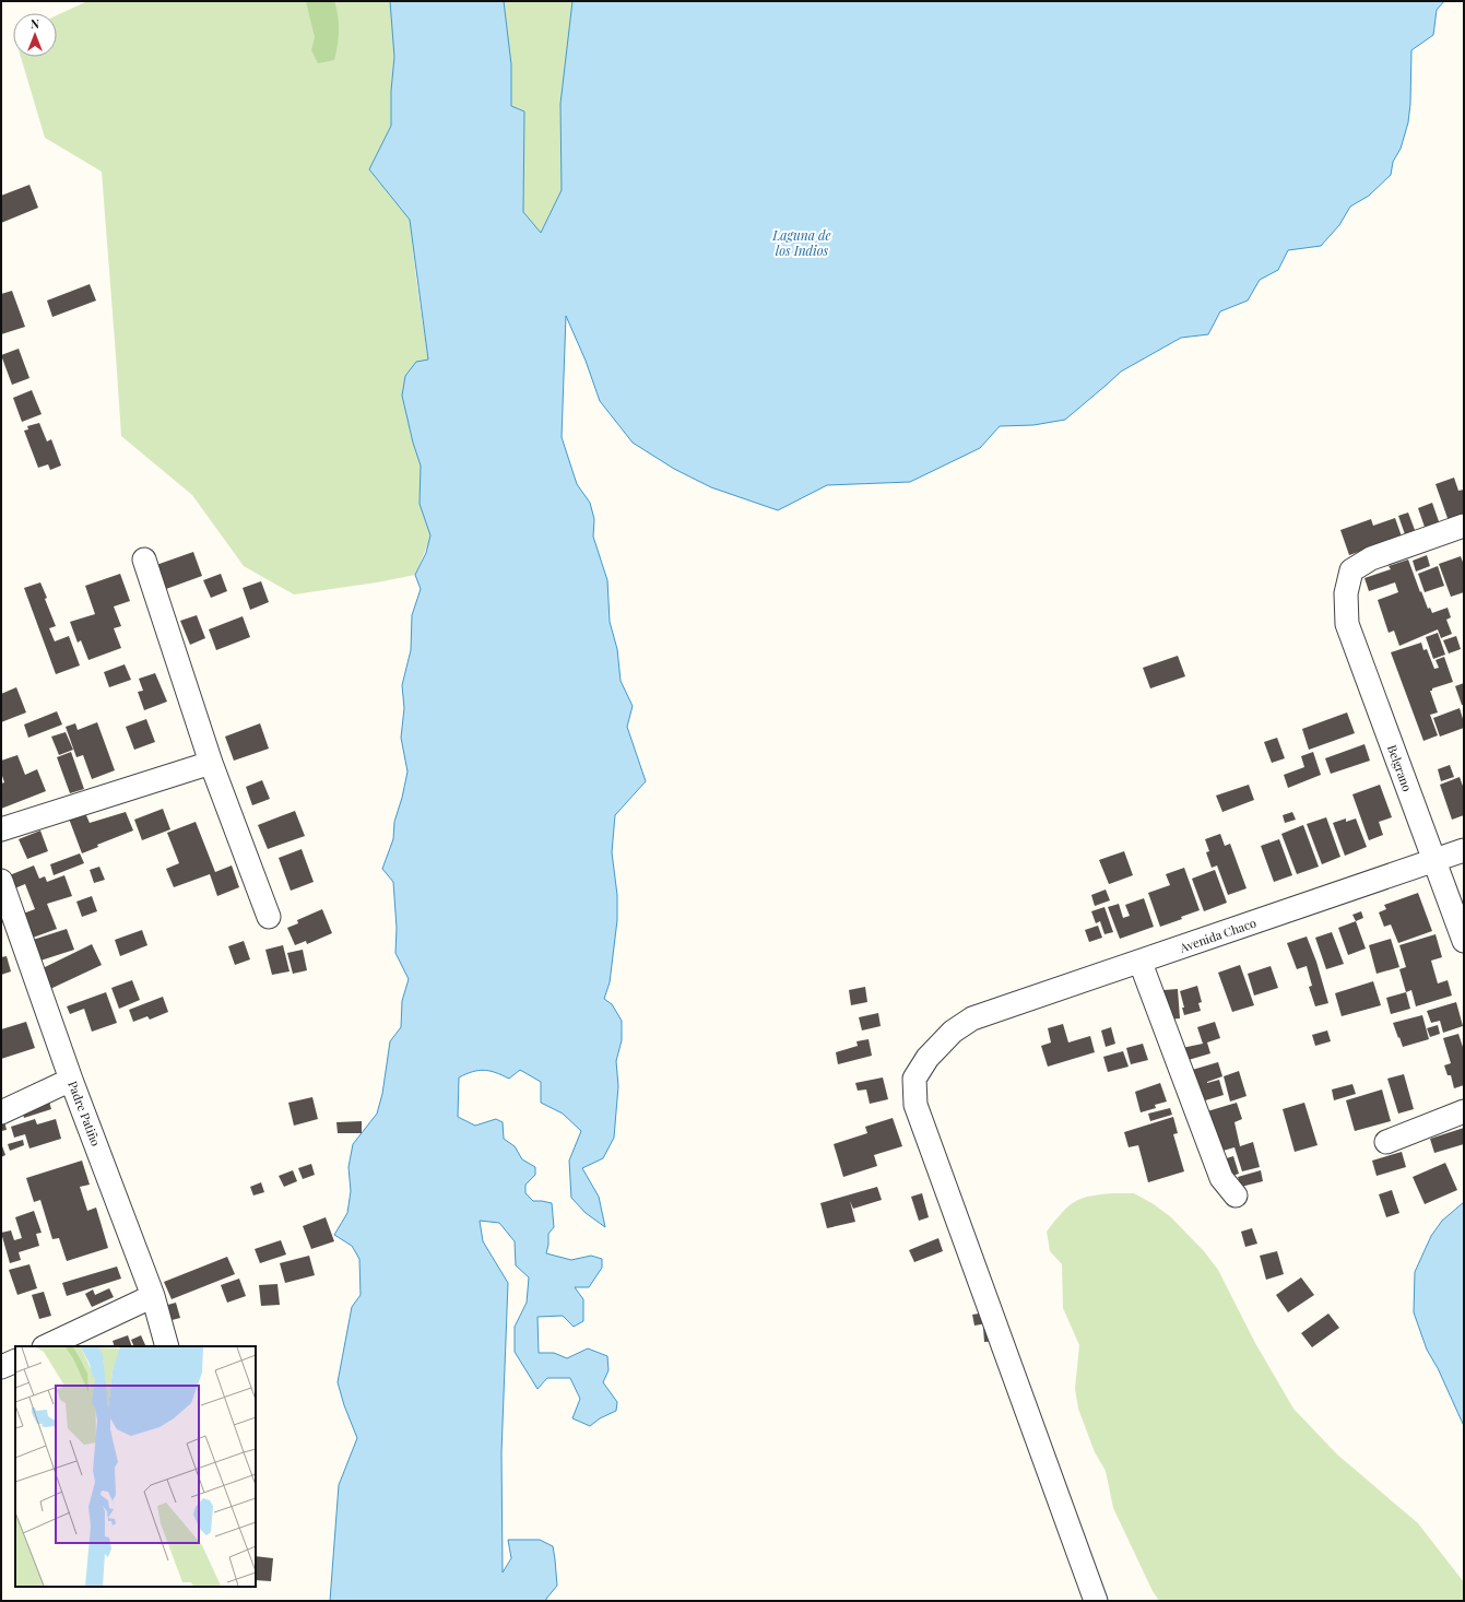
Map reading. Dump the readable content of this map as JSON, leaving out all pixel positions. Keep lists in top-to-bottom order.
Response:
{
  "streets": {
    "street": ["Belgrano", "Avenida Chaco", "Padre Patiño"]
  },
  "crossings": [
    ["Belgrano", "Avenida Chaco"]
  ],
  "water": ["Laguna de los Indios"],
  "north": "top"
}
